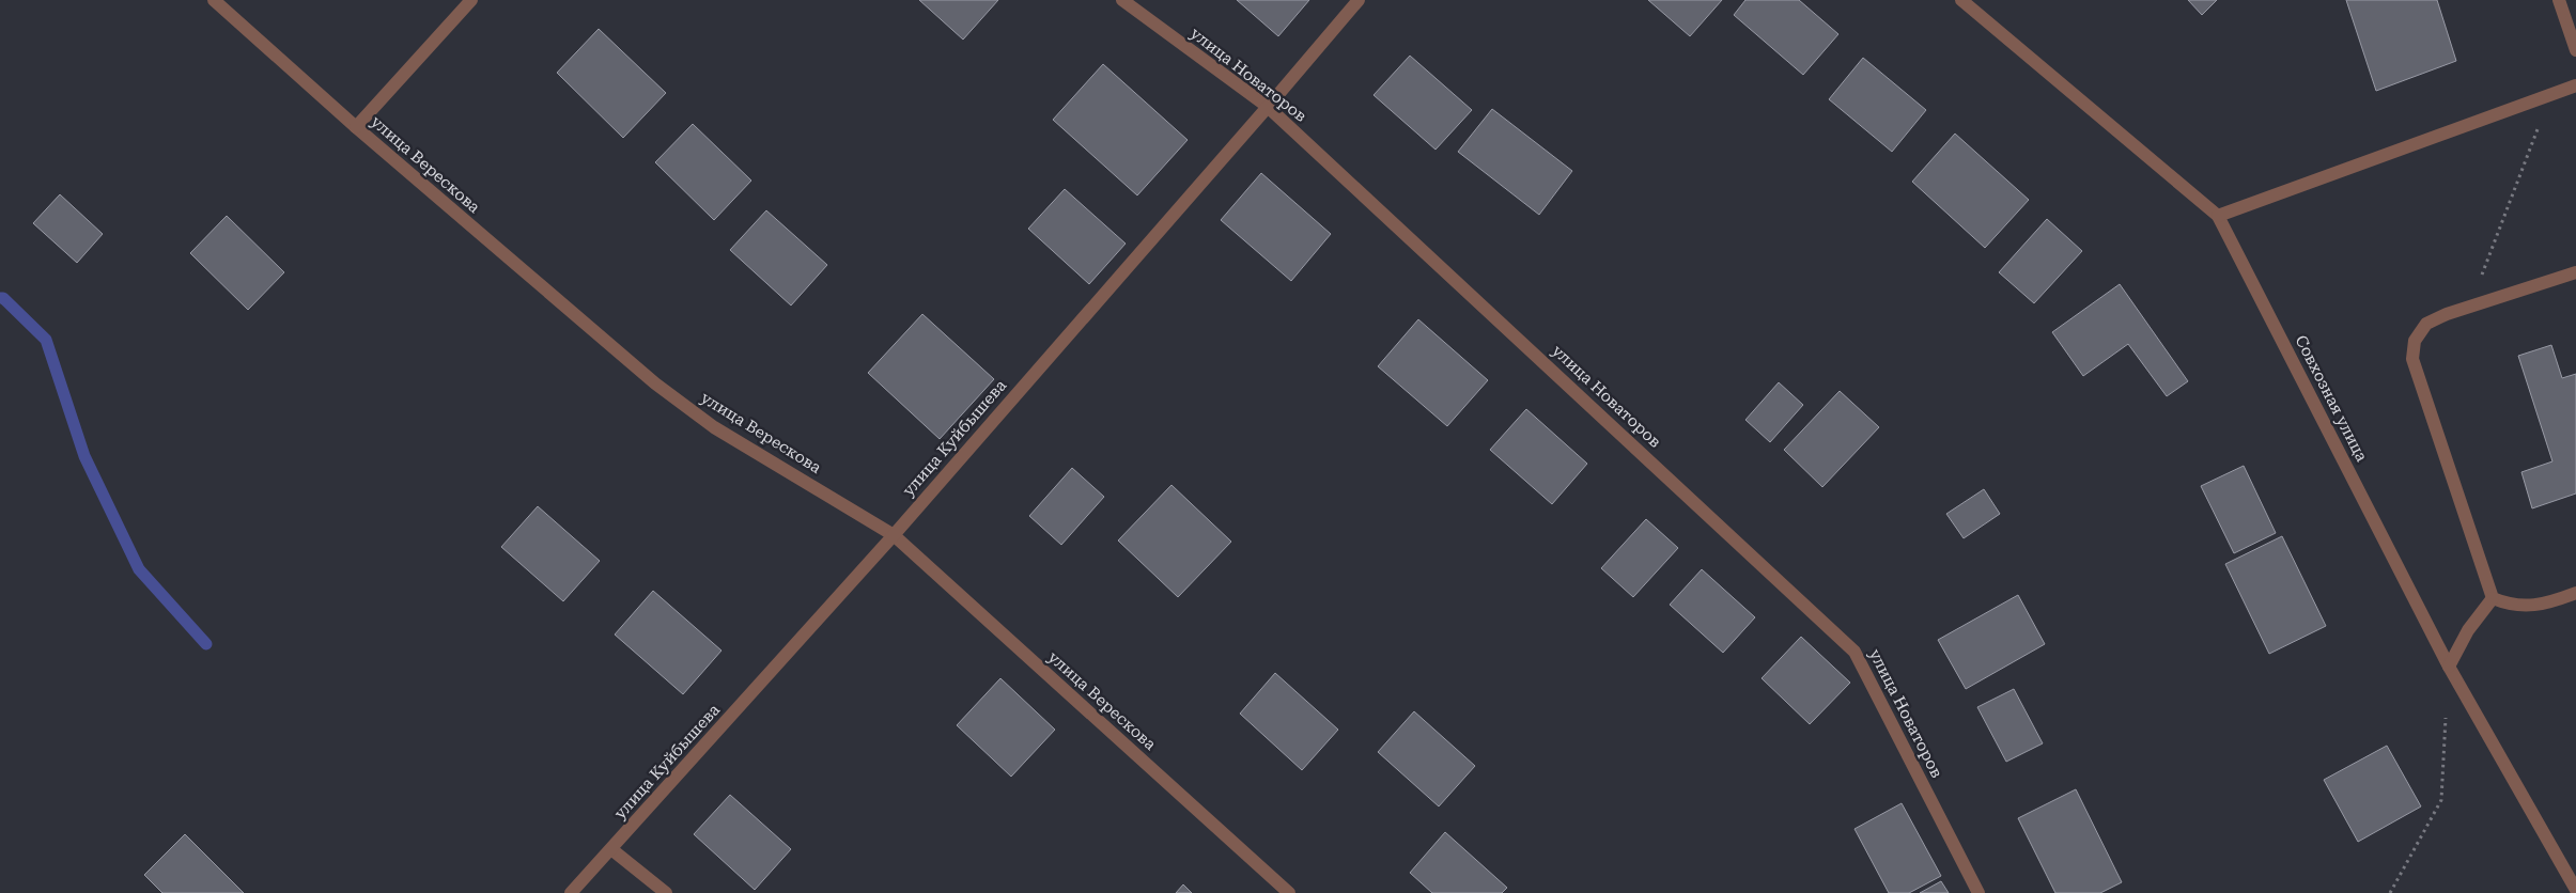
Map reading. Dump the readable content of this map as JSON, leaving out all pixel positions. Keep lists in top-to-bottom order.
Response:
{
  "streets": {
    "street": [
      "улица Новаторов",
      "улица Верескова",
      "Совхозная улица",
      "улица Куйбышева"
    ]
  },
  "crossings": [
    ["улица Новаторов", "улица Куйбышева"],
    ["улица Верескова", "улица Куйбышева"]
  ]
}
